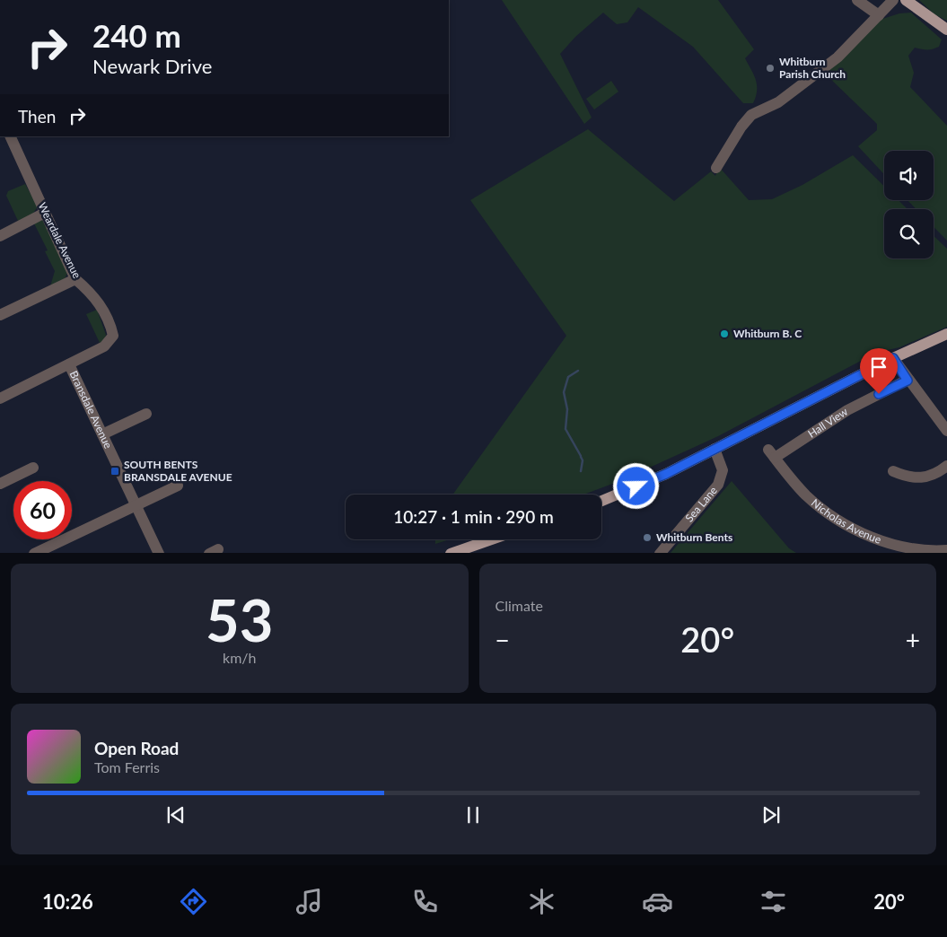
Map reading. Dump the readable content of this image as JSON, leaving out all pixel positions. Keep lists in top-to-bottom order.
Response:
{
  "streets": {
    "street": [
      "Weardale Avenue",
      "Bransdale Avenue",
      "Hall View",
      "Sea Lane",
      "Nicholas Avenue"
    ]
  },
  "crossings": [
    ["Weardale Avenue", "Bransdale Avenue"],
    ["Hall View", "Nicholas Avenue"]
  ],
  "places": {
    "other": ["Whitburn Parish Church", "Whitburn B. C", "Whitburn Bents"],
    "transit": ["SOUTH BENTS BRANSDALE AVENUE"]
  },
  "page": {
    "turn": ["240 m", "Newark Drive"],
    "then": "Then",
    "limit": "60",
    "trip": "10:27 · 1 min · 290 m",
    "tile": [
      ["53", "km/h"],
      "Climate"
    ],
    "heat": ["−", "20°", "+"],
    "song": ["Open Road", "Tom Ferris"],
    "tabs": ["10:26", "20°"]
  }
}
